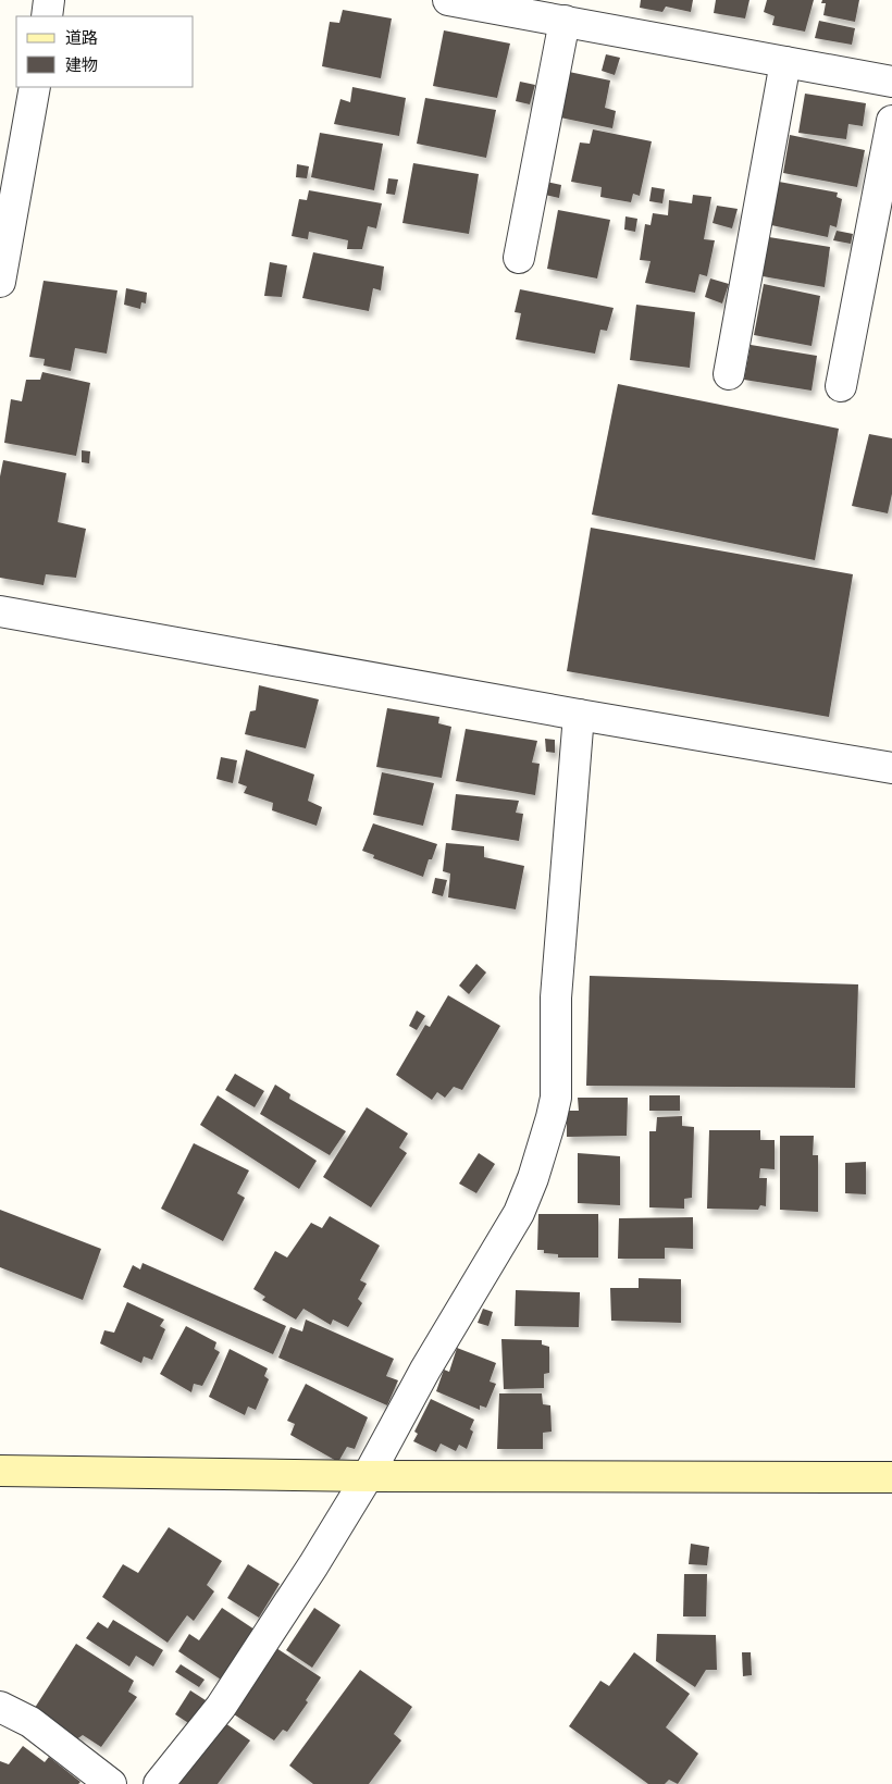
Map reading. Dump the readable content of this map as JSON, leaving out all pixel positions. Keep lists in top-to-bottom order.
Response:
{
  "legend": ["道路", "建物"]
}
